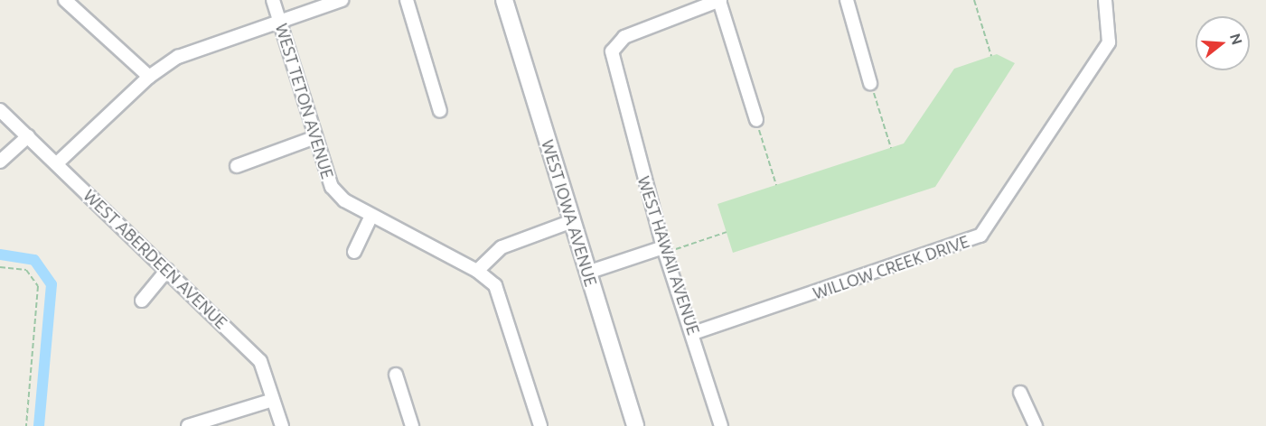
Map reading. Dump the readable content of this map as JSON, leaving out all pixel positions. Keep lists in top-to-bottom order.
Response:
{
  "streets": {
    "street": [
      "WEST TETON AVENUE",
      "WEST IOWA AVENUE",
      "WEST HAWAII AVENUE",
      "WEST ABERDEEN AVENUE",
      "WILLOW CREEK DRIVE"
    ]
  },
  "crossings": [
    ["WEST HAWAII AVENUE", "WILLOW CREEK DRIVE"]
  ],
  "north": "right"
}
